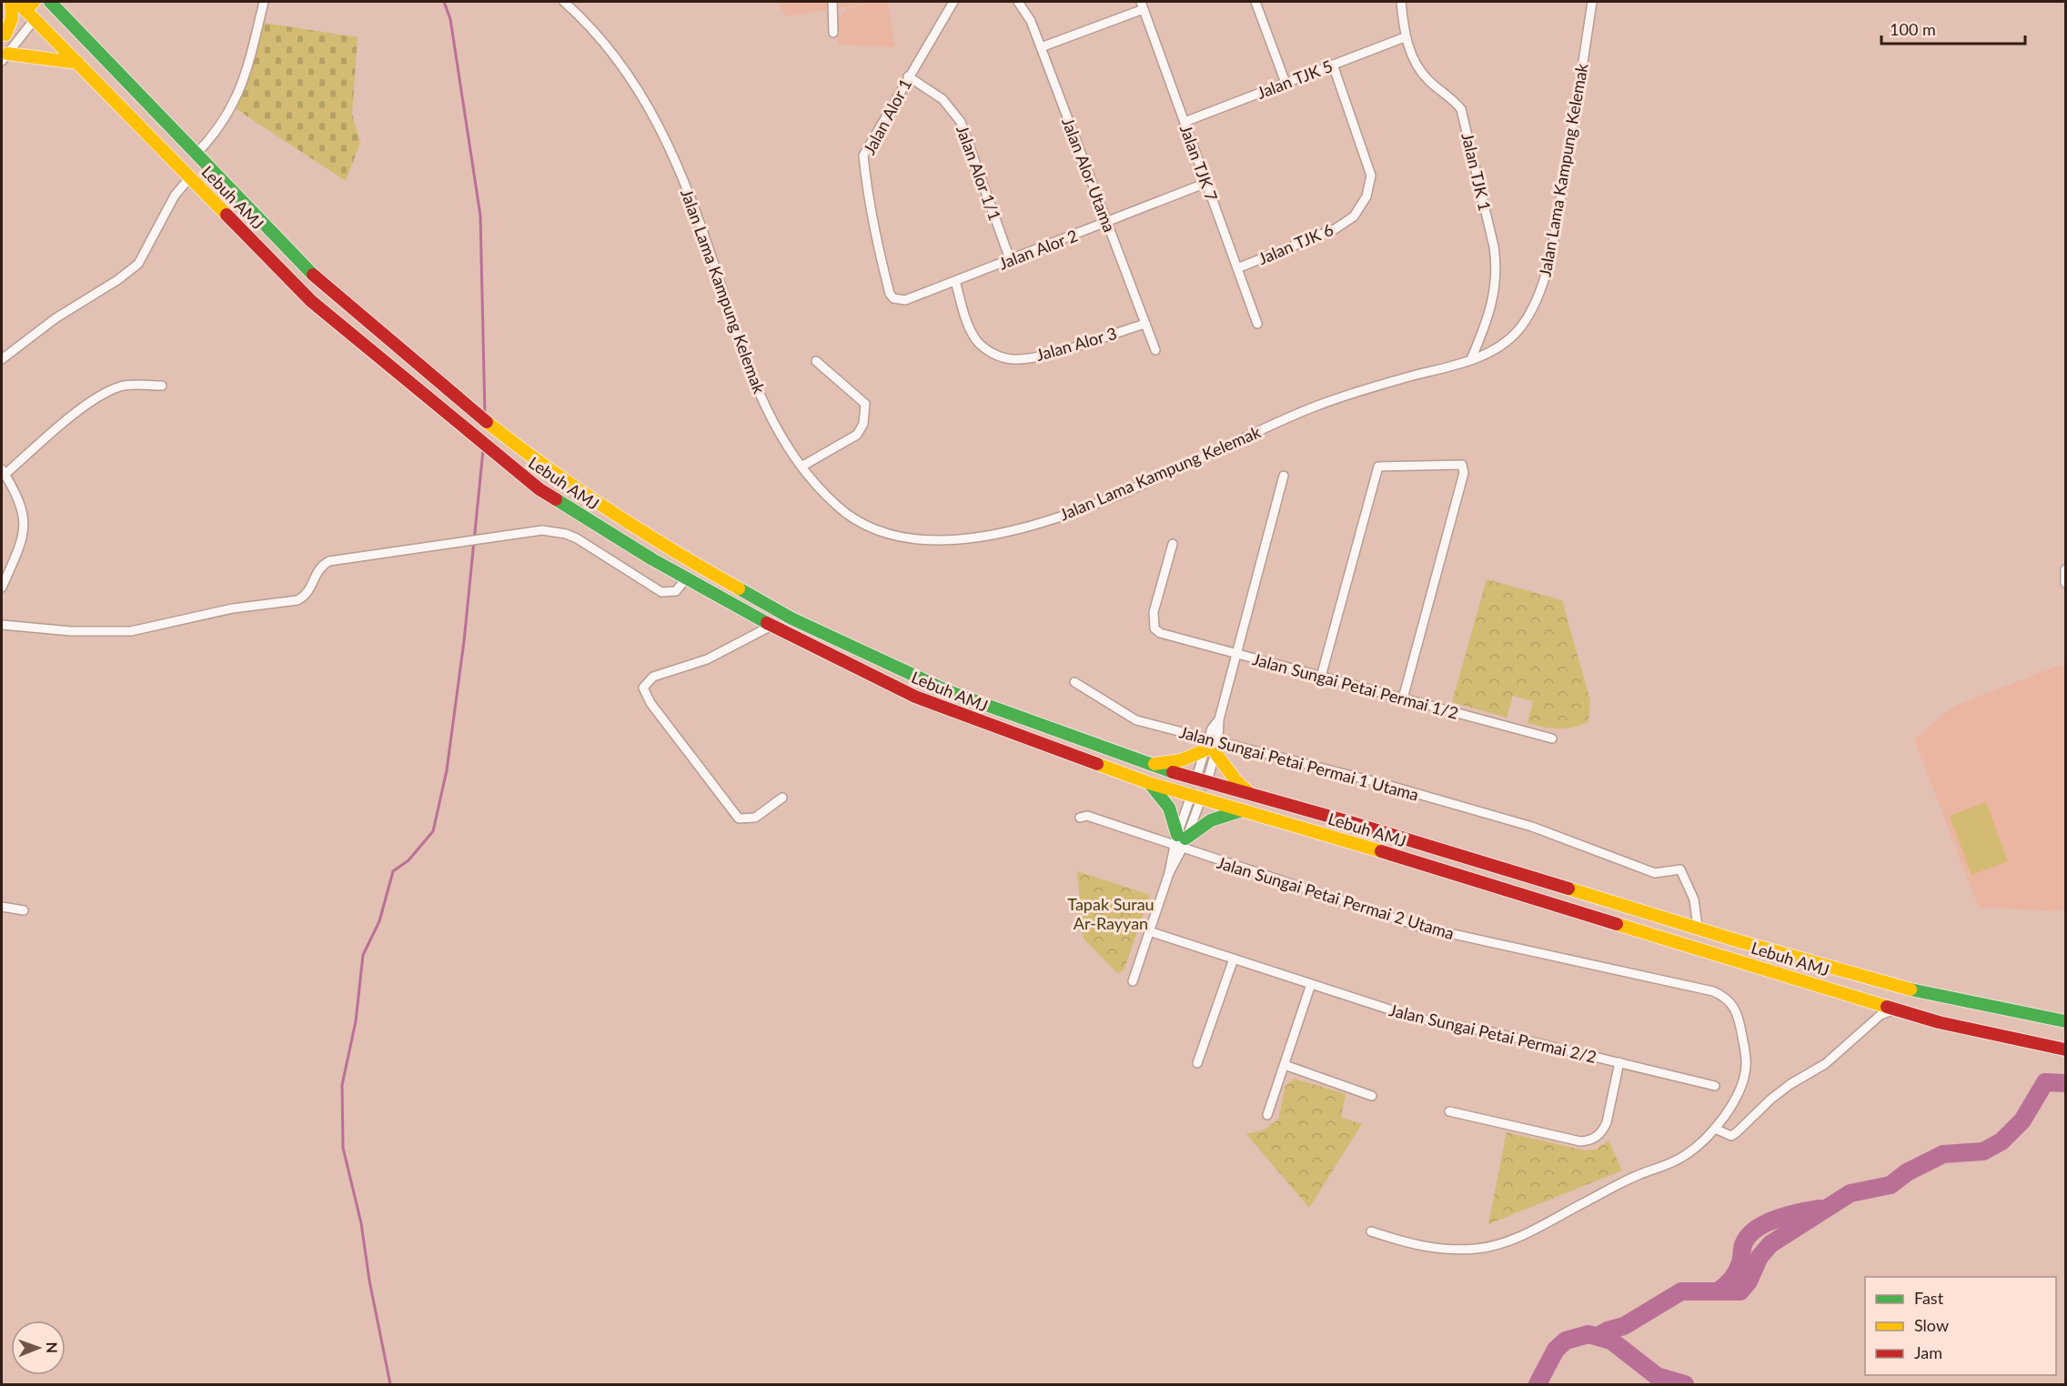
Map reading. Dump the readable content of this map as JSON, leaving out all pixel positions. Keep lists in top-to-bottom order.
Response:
{
  "streets": {
    "main road": ["Lebuh AMJ"],
    "street": [
      "Jalan TJK 5",
      "Jalan Alor 1",
      "Jalan TJK 7",
      "Jalan Lama Kampung Kelemak",
      "Jalan TJK 1",
      "Jalan Alor 1/1",
      "Jalan Alor Utama",
      "Jalan TJK 6",
      "Jalan Alor 2",
      "Jalan Alor 3",
      "Jalan Sungai Petai Permai 1/2",
      "Jalan Sungai Petai Permai 1 Utama",
      "Jalan Sungai Petai Permai 2 Utama",
      "Jalan Sungai Petai Permai 2/2"
    ]
  },
  "crossings": [
    ["Jalan TJK 5", "Jalan TJK 7"],
    ["Jalan TJK 5", "Jalan TJK 1"],
    ["Jalan TJK 5", "Jalan TJK 6"],
    ["Jalan Alor 1", "Jalan Alor 1/1"],
    ["Jalan Alor 1", "Jalan Alor 2"],
    ["Jalan TJK 7", "Jalan TJK 6"],
    ["Jalan TJK 7", "Jalan Alor 2"],
    ["Jalan Lama Kampung Kelemak", "Jalan TJK 1"],
    ["Jalan Alor 1/1", "Jalan Alor 2"],
    ["Jalan Alor Utama", "Jalan Alor 2"],
    ["Jalan Alor Utama", "Jalan Alor 3"],
    ["Lebuh AMJ", "Jalan Sungai Petai Permai 1 Utama"],
    ["Jalan Alor 2", "Jalan Alor 3"]
  ],
  "parks": ["Tapak Surau Ar-Rayyan"],
  "legend": ["Fast", "Slow", "Jam"],
  "scale_bar": "100 m",
  "north": "right"
}
